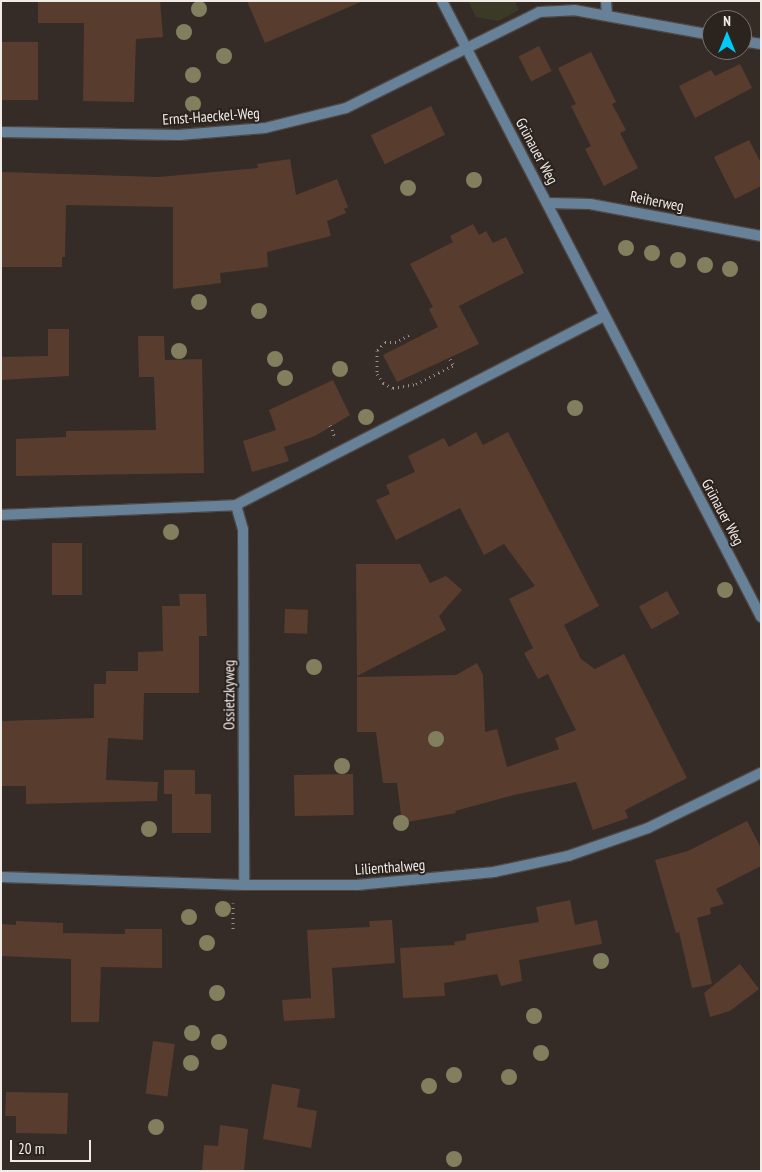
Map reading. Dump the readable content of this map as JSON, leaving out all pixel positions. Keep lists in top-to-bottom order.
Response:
{
  "streets": {
    "street": [
      "Ernst-Haeckel-Weg",
      "Grünauer Weg",
      "Reiherweg",
      "Ossietzkyweg",
      "Lilienthalweg"
    ]
  },
  "crossings": [
    ["Ernst-Haeckel-Weg", "Grünauer Weg"],
    ["Grünauer Weg", "Reiherweg"],
    ["Ossietzkyweg", "Lilienthalweg"]
  ],
  "scale_bar": "20 m",
  "north": "top"
}
